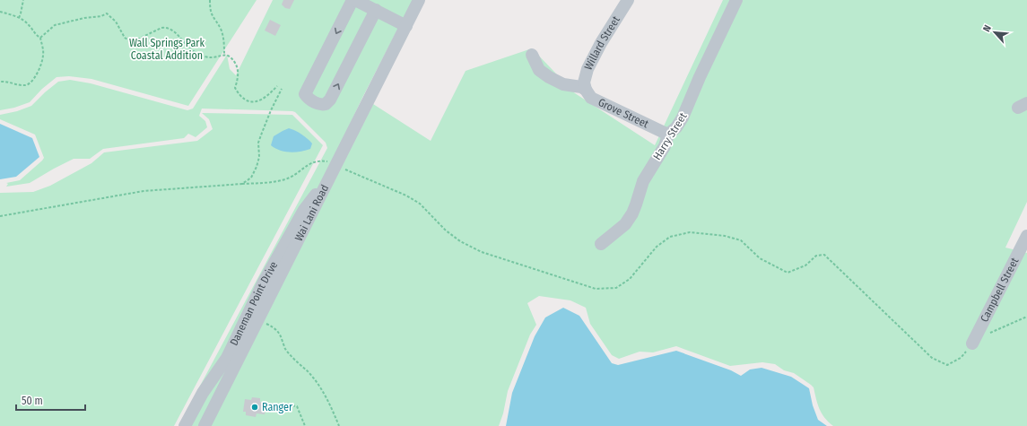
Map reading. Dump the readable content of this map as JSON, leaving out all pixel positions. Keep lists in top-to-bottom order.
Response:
{
  "streets": {
    "street": [
      "Willard Street",
      "Grove Street",
      "Harry Street",
      "Wai Lani Road",
      "Campbell Street",
      "Daneman Point Drive"
    ]
  },
  "crossings": [
    ["Willard Street", "Grove Street"],
    ["Grove Street", "Harry Street"],
    ["Wai Lani Road", "Daneman Point Drive"]
  ],
  "parks": ["Wall Springs Park Coastal Addition"],
  "places": ["Ranger"],
  "scale_bar": "50 m",
  "north": "top left"
}
